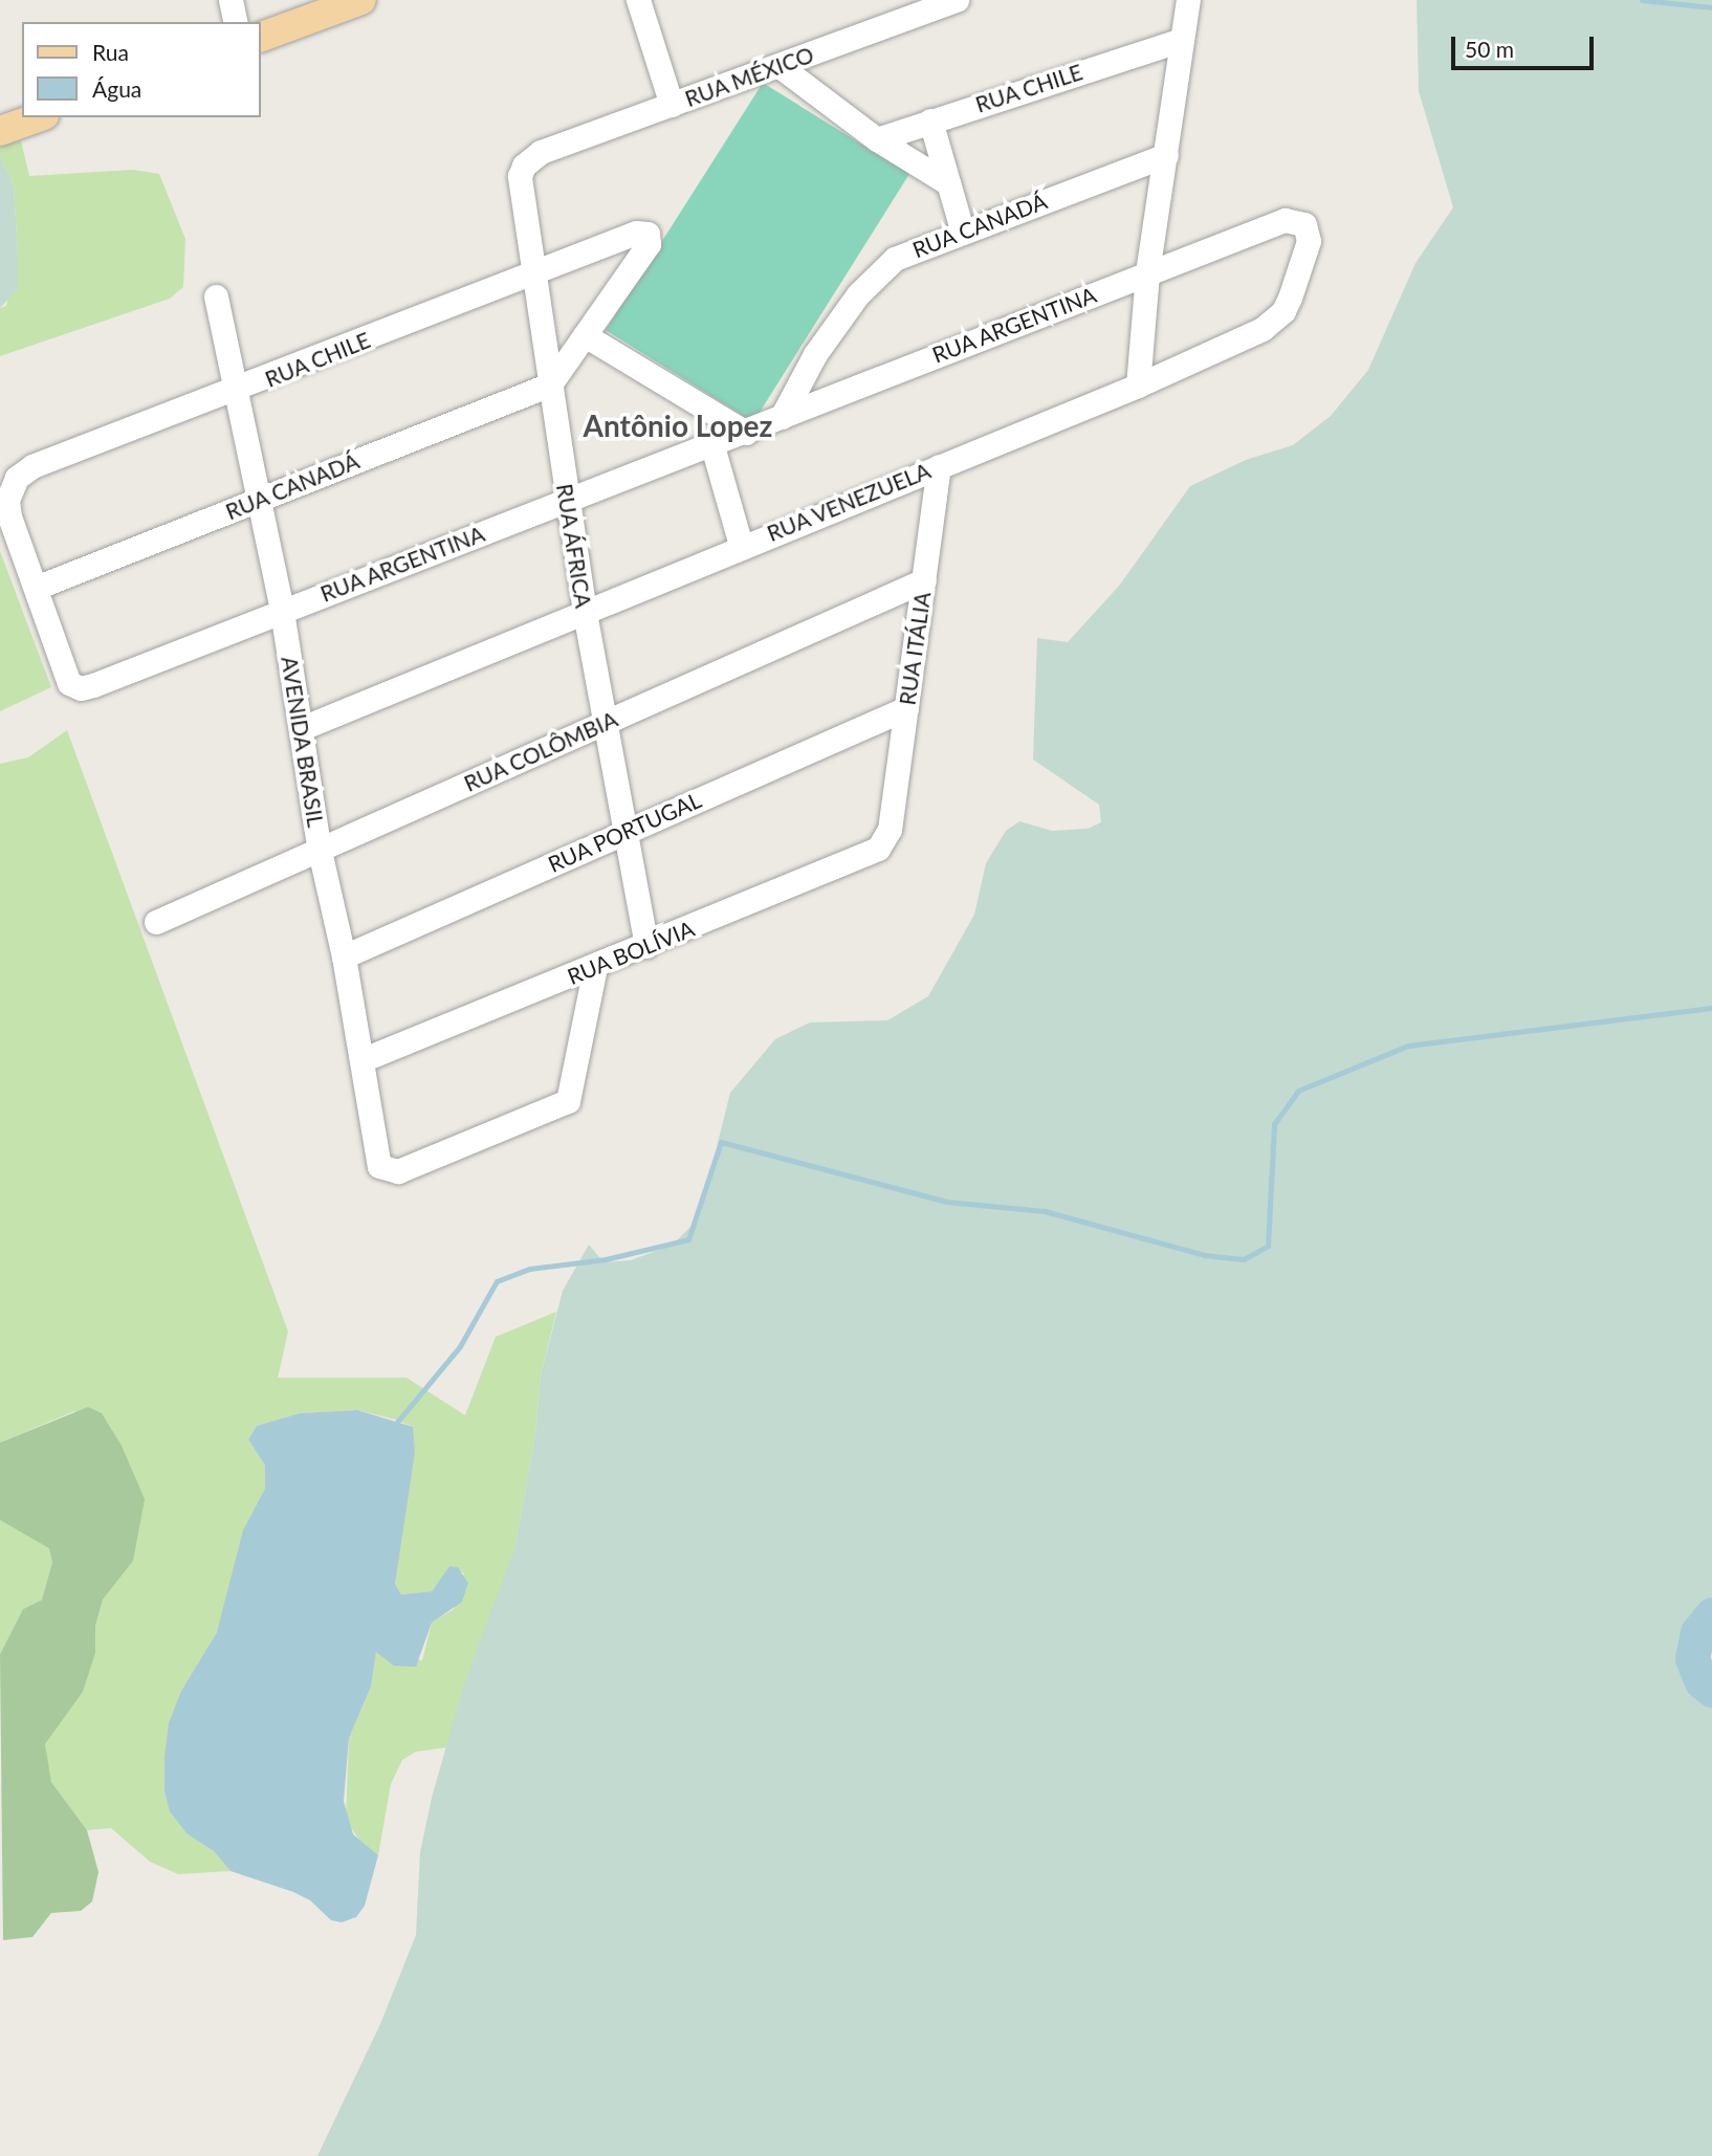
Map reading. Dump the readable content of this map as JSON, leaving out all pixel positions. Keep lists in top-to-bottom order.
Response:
{
  "streets": {
    "street": [
      "RUA MÉXICO",
      "RUA CHILE",
      "RUA CANADÁ",
      "RUA ARGENTINA",
      "RUA VENEZUELA",
      "RUA ÁFRICA",
      "RUA ITÁLIA",
      "AVENIDA BRASIL",
      "RUA COLÔMBIA",
      "RUA PORTUGAL",
      "RUA BOLÍVIA"
    ]
  },
  "crossings": [
    ["RUA MÉXICO", "RUA ÁFRICA"],
    ["RUA CHILE", "RUA CANADÁ"],
    ["RUA CHILE", "RUA ARGENTINA"],
    ["RUA CHILE", "RUA ÁFRICA"],
    ["RUA CHILE", "AVENIDA BRASIL"],
    ["RUA CANADÁ", "RUA ARGENTINA"],
    ["RUA CANADÁ", "RUA ÁFRICA"],
    ["RUA CANADÁ", "AVENIDA BRASIL"],
    ["RUA ARGENTINA", "RUA VENEZUELA"],
    ["RUA ARGENTINA", "RUA ÁFRICA"],
    ["RUA ARGENTINA", "AVENIDA BRASIL"],
    ["RUA VENEZUELA", "RUA ÁFRICA"],
    ["RUA VENEZUELA", "RUA ITÁLIA"],
    ["RUA VENEZUELA", "AVENIDA BRASIL"],
    ["RUA ÁFRICA", "RUA COLÔMBIA"],
    ["RUA ÁFRICA", "RUA PORTUGAL"],
    ["RUA ÁFRICA", "RUA BOLÍVIA"],
    ["RUA ITÁLIA", "RUA COLÔMBIA"],
    ["RUA ITÁLIA", "RUA PORTUGAL"],
    ["RUA ITÁLIA", "RUA BOLÍVIA"],
    ["AVENIDA BRASIL", "RUA COLÔMBIA"],
    ["AVENIDA BRASIL", "RUA PORTUGAL"],
    ["AVENIDA BRASIL", "RUA BOLÍVIA"]
  ],
  "districts": ["Antônio Lopez"],
  "legend": ["Rua", "Água"],
  "scale_bar": "50 m"
}
